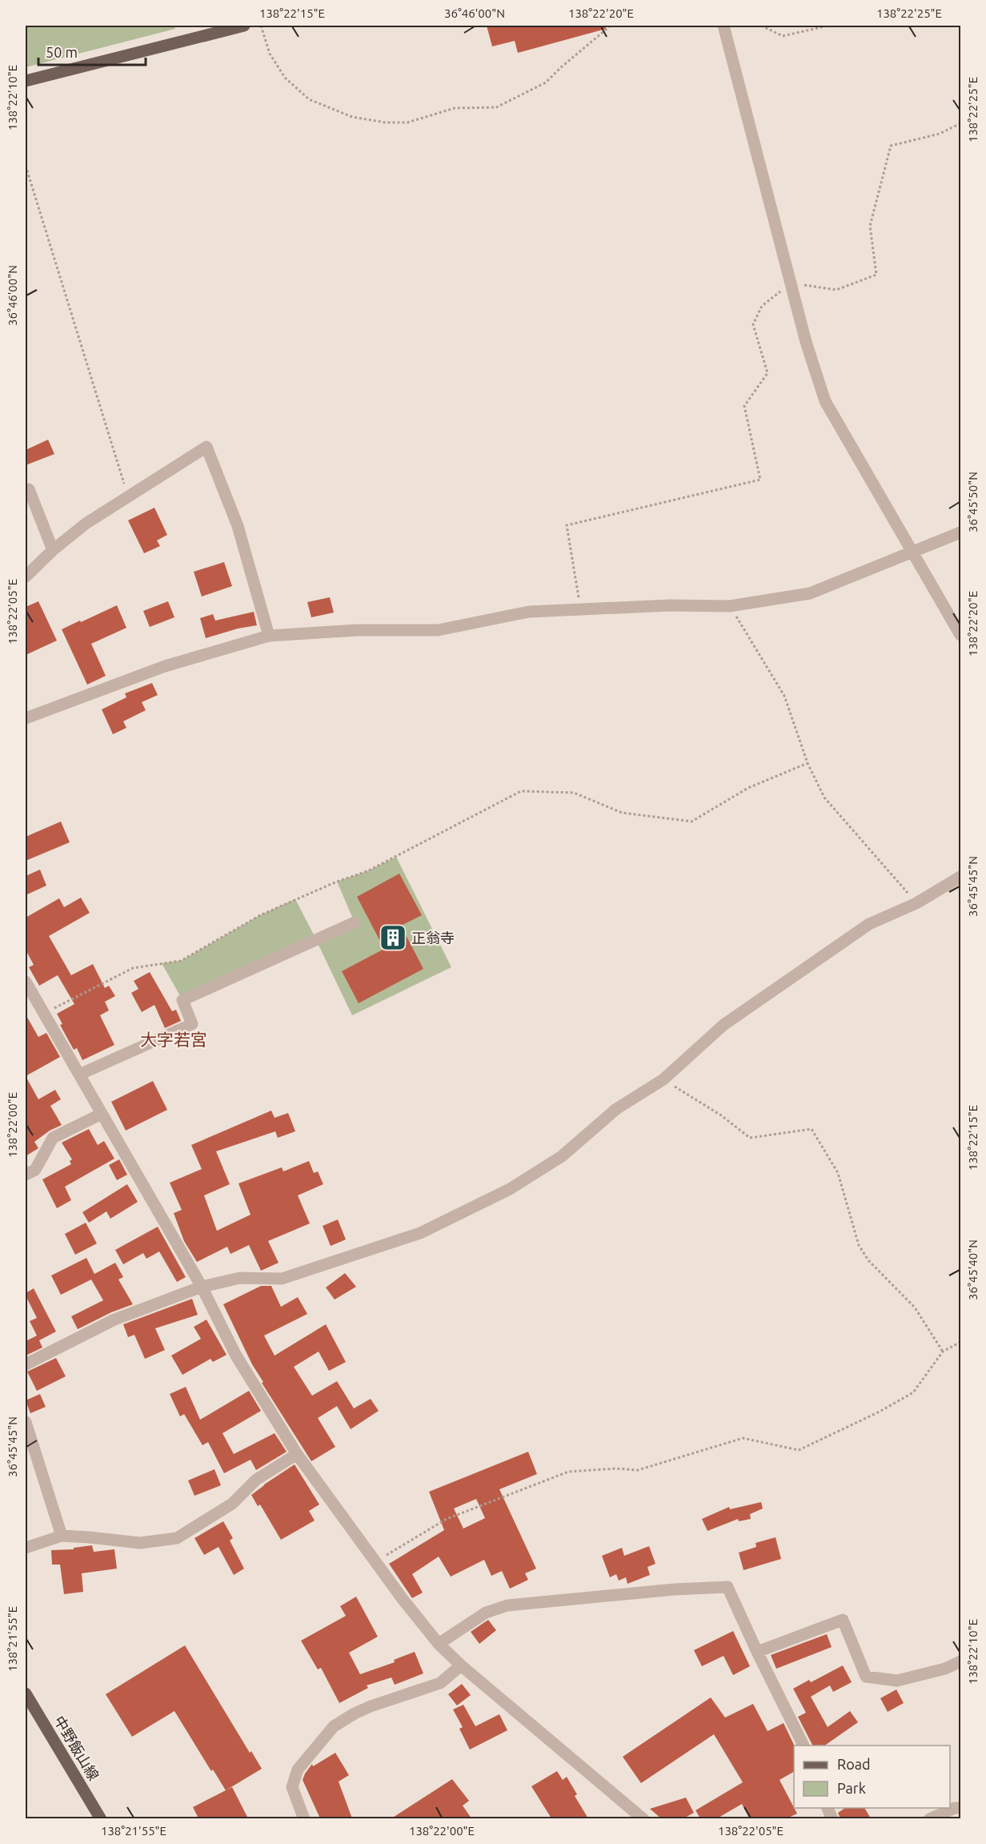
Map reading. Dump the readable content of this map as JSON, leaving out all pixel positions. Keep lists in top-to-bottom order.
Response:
{
  "streets": {
    "main road": ["中野飯山線"]
  },
  "districts": ["大字若宮"],
  "places": {
    "building": ["正翁寺"]
  },
  "legend": ["Road", "Park"],
  "scale_bar": "50 m",
  "coordinates": [
    "138°22'15\"E",
    "36°46'00\"N",
    "138°22'20\"E",
    "138°22'25\"E",
    "138°22'10\"E",
    "36°45'50\"N",
    "138°22'05\"E",
    "36°45'45\"N",
    "138°22'00\"E",
    "36°45'40\"N",
    "138°21'55\"E"
  ]
}
